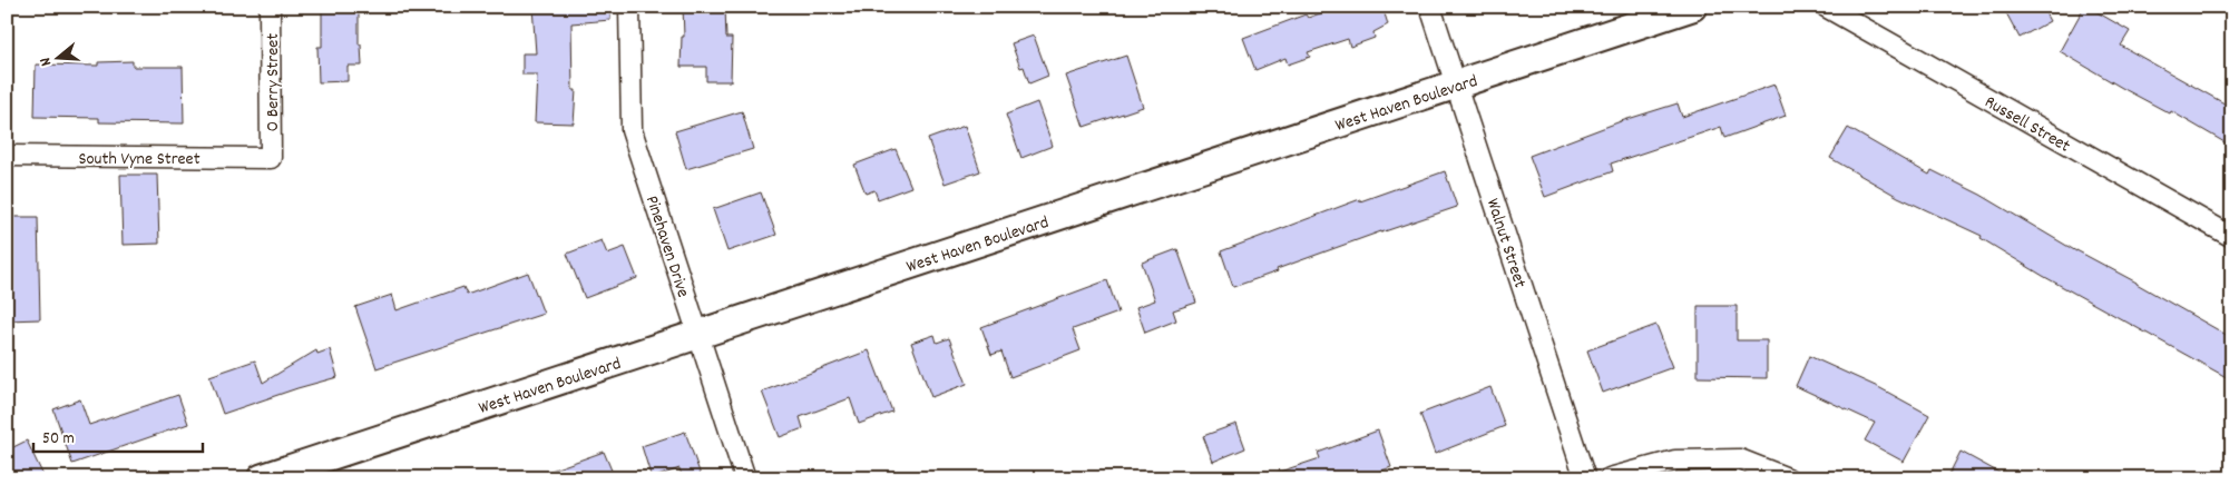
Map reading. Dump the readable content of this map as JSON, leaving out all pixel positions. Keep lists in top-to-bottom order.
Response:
{
  "streets": {
    "street": [
      "O Berry Street",
      "West Haven Boulevard",
      "Russell Street",
      "South Vyne Street",
      "Walnut Street",
      "Pinehaven Drive"
    ]
  },
  "crossings": [
    ["O Berry Street", "South Vyne Street"],
    ["West Haven Boulevard", "Walnut Street"],
    ["West Haven Boulevard", "Pinehaven Drive"]
  ],
  "scale_bar": "50 m",
  "north": "left"
}
